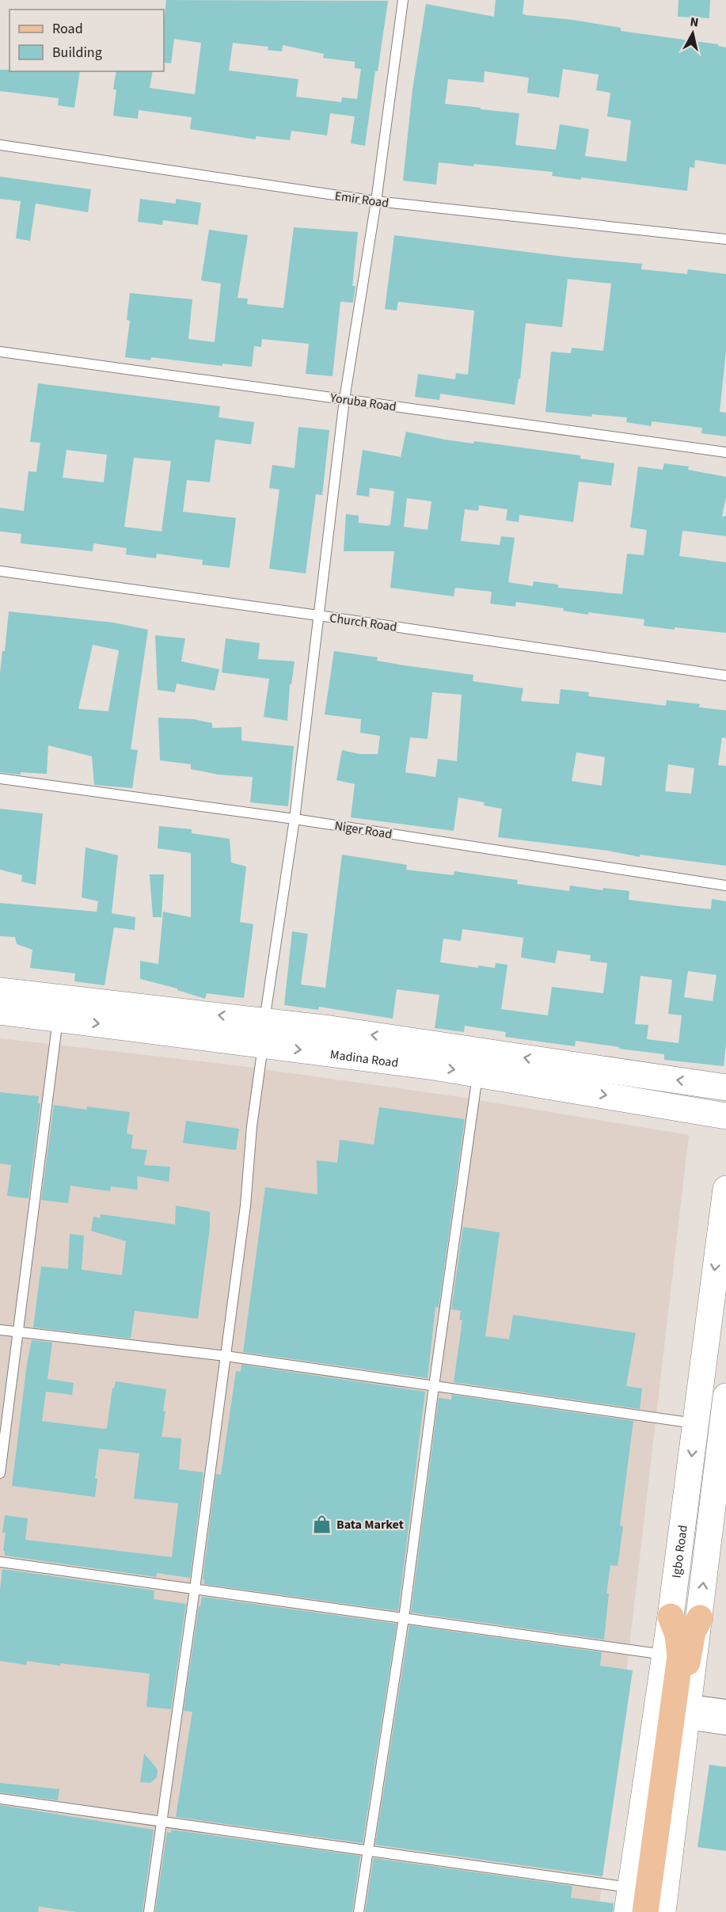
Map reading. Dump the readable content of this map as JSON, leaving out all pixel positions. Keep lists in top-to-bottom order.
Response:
{
  "streets": {
    "main road": ["Madina Road", "Igbo Road"],
    "lane": [
      "Emir Road",
      "Yoruba Road",
      "Church Road",
      "Niger Road"
    ]
  },
  "places": {
    "shop": ["Bata Market"]
  },
  "legend": ["Road", "Building"],
  "north": "top"
}
